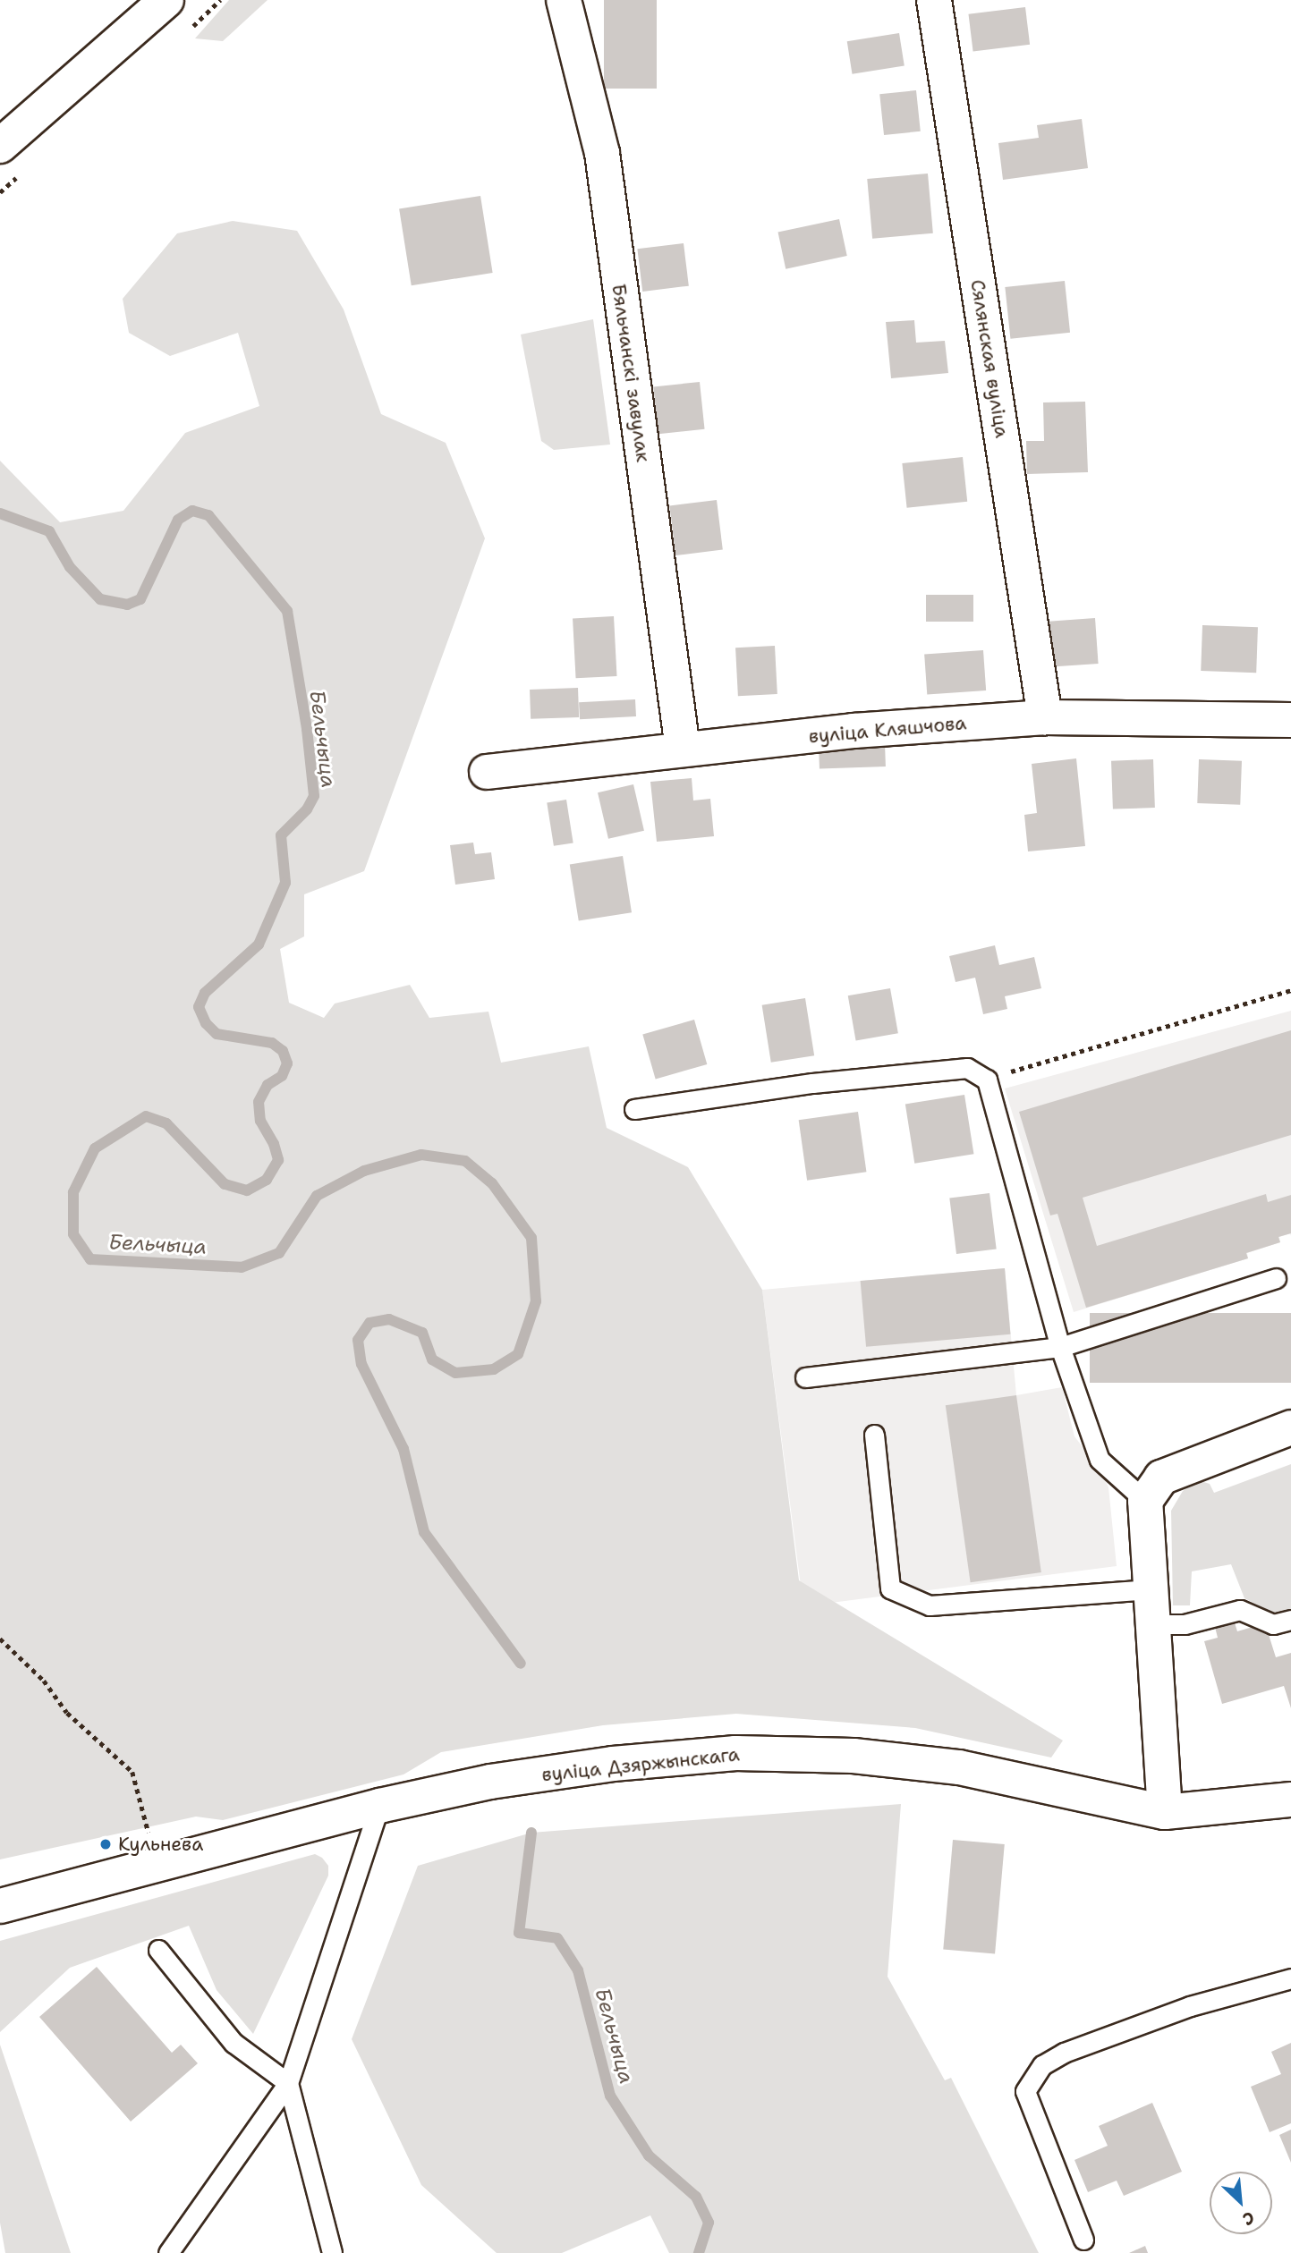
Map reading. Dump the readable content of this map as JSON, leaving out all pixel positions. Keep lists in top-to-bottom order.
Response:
{
  "streets": {
    "street": [
      "Сялянская вуліца",
      "Бяльчанскі завулак",
      "вуліца Кляшчова",
      "вуліца Дзяржынскага"
    ]
  },
  "crossings": [
    ["Сялянская вуліца", "вуліца Кляшчова"],
    ["Бяльчанскі завулак", "вуліца Кляшчова"]
  ],
  "water": ["Бельчыца"],
  "places": ["Кульнева"],
  "north": "bottom right"
}
